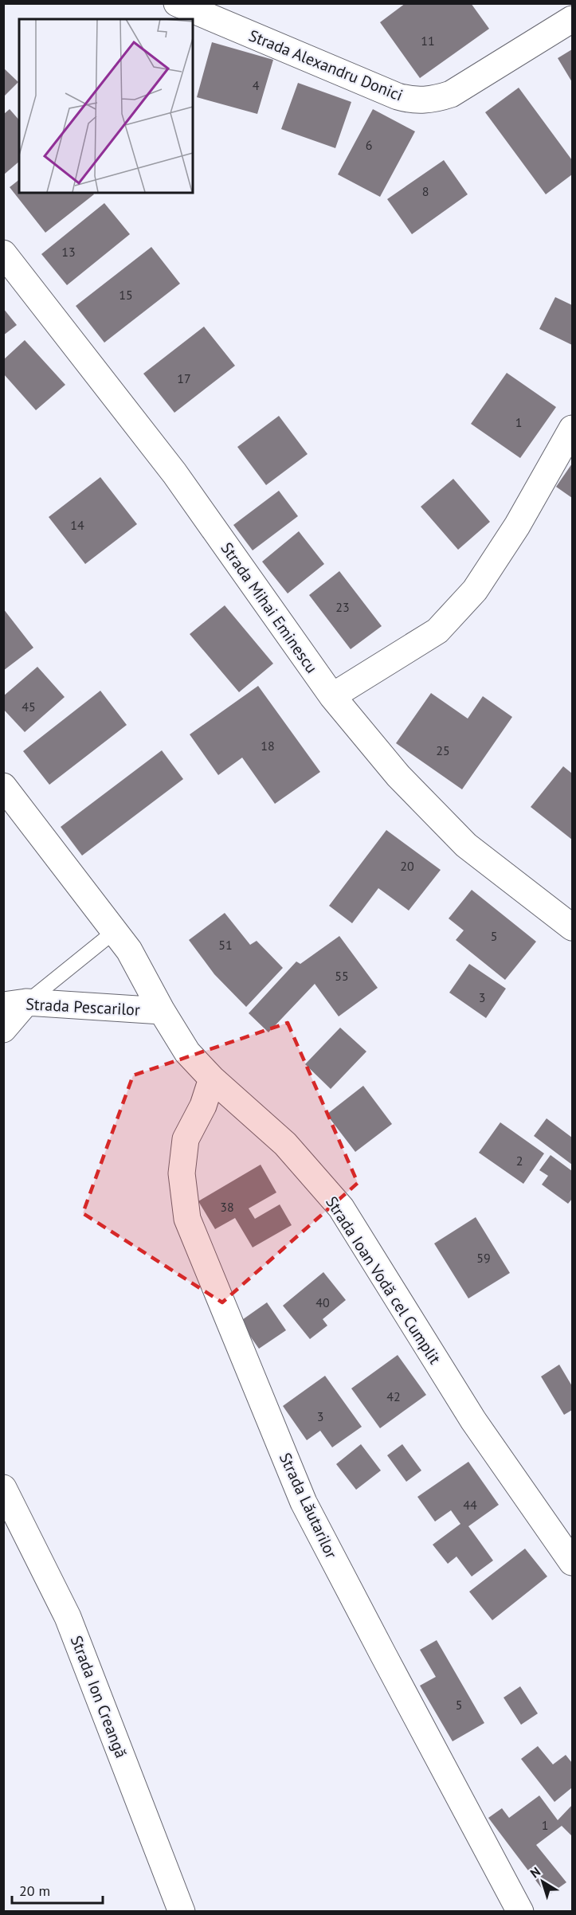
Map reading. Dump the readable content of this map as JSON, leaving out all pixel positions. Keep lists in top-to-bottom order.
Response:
{
  "streets": {
    "street": [
      "Strada Alexandru Donici",
      "Strada Mihai Eminescu",
      "Strada Pescarilor",
      "Strada Ioan Vodă cel Cumplit",
      "Strada Lăutarilor",
      "Strada Ion Creangă"
    ]
  },
  "crossings": [
    ["Strada Pescarilor", "Strada Ioan Vodă cel Cumplit"],
    ["Strada Ioan Vodă cel Cumplit", "Strada Lăutarilor"]
  ],
  "house_numbers": [
    "11",
    "4",
    "6",
    "8",
    "13",
    "15",
    "17",
    "1",
    "14",
    "23",
    "45",
    "18",
    "25",
    "20",
    "5",
    "51",
    "55",
    "3",
    "2",
    "38",
    "59",
    "40",
    "42",
    "3",
    "44",
    "5",
    "1"
  ],
  "scale_bar": "20 m",
  "north": "top left"
}
